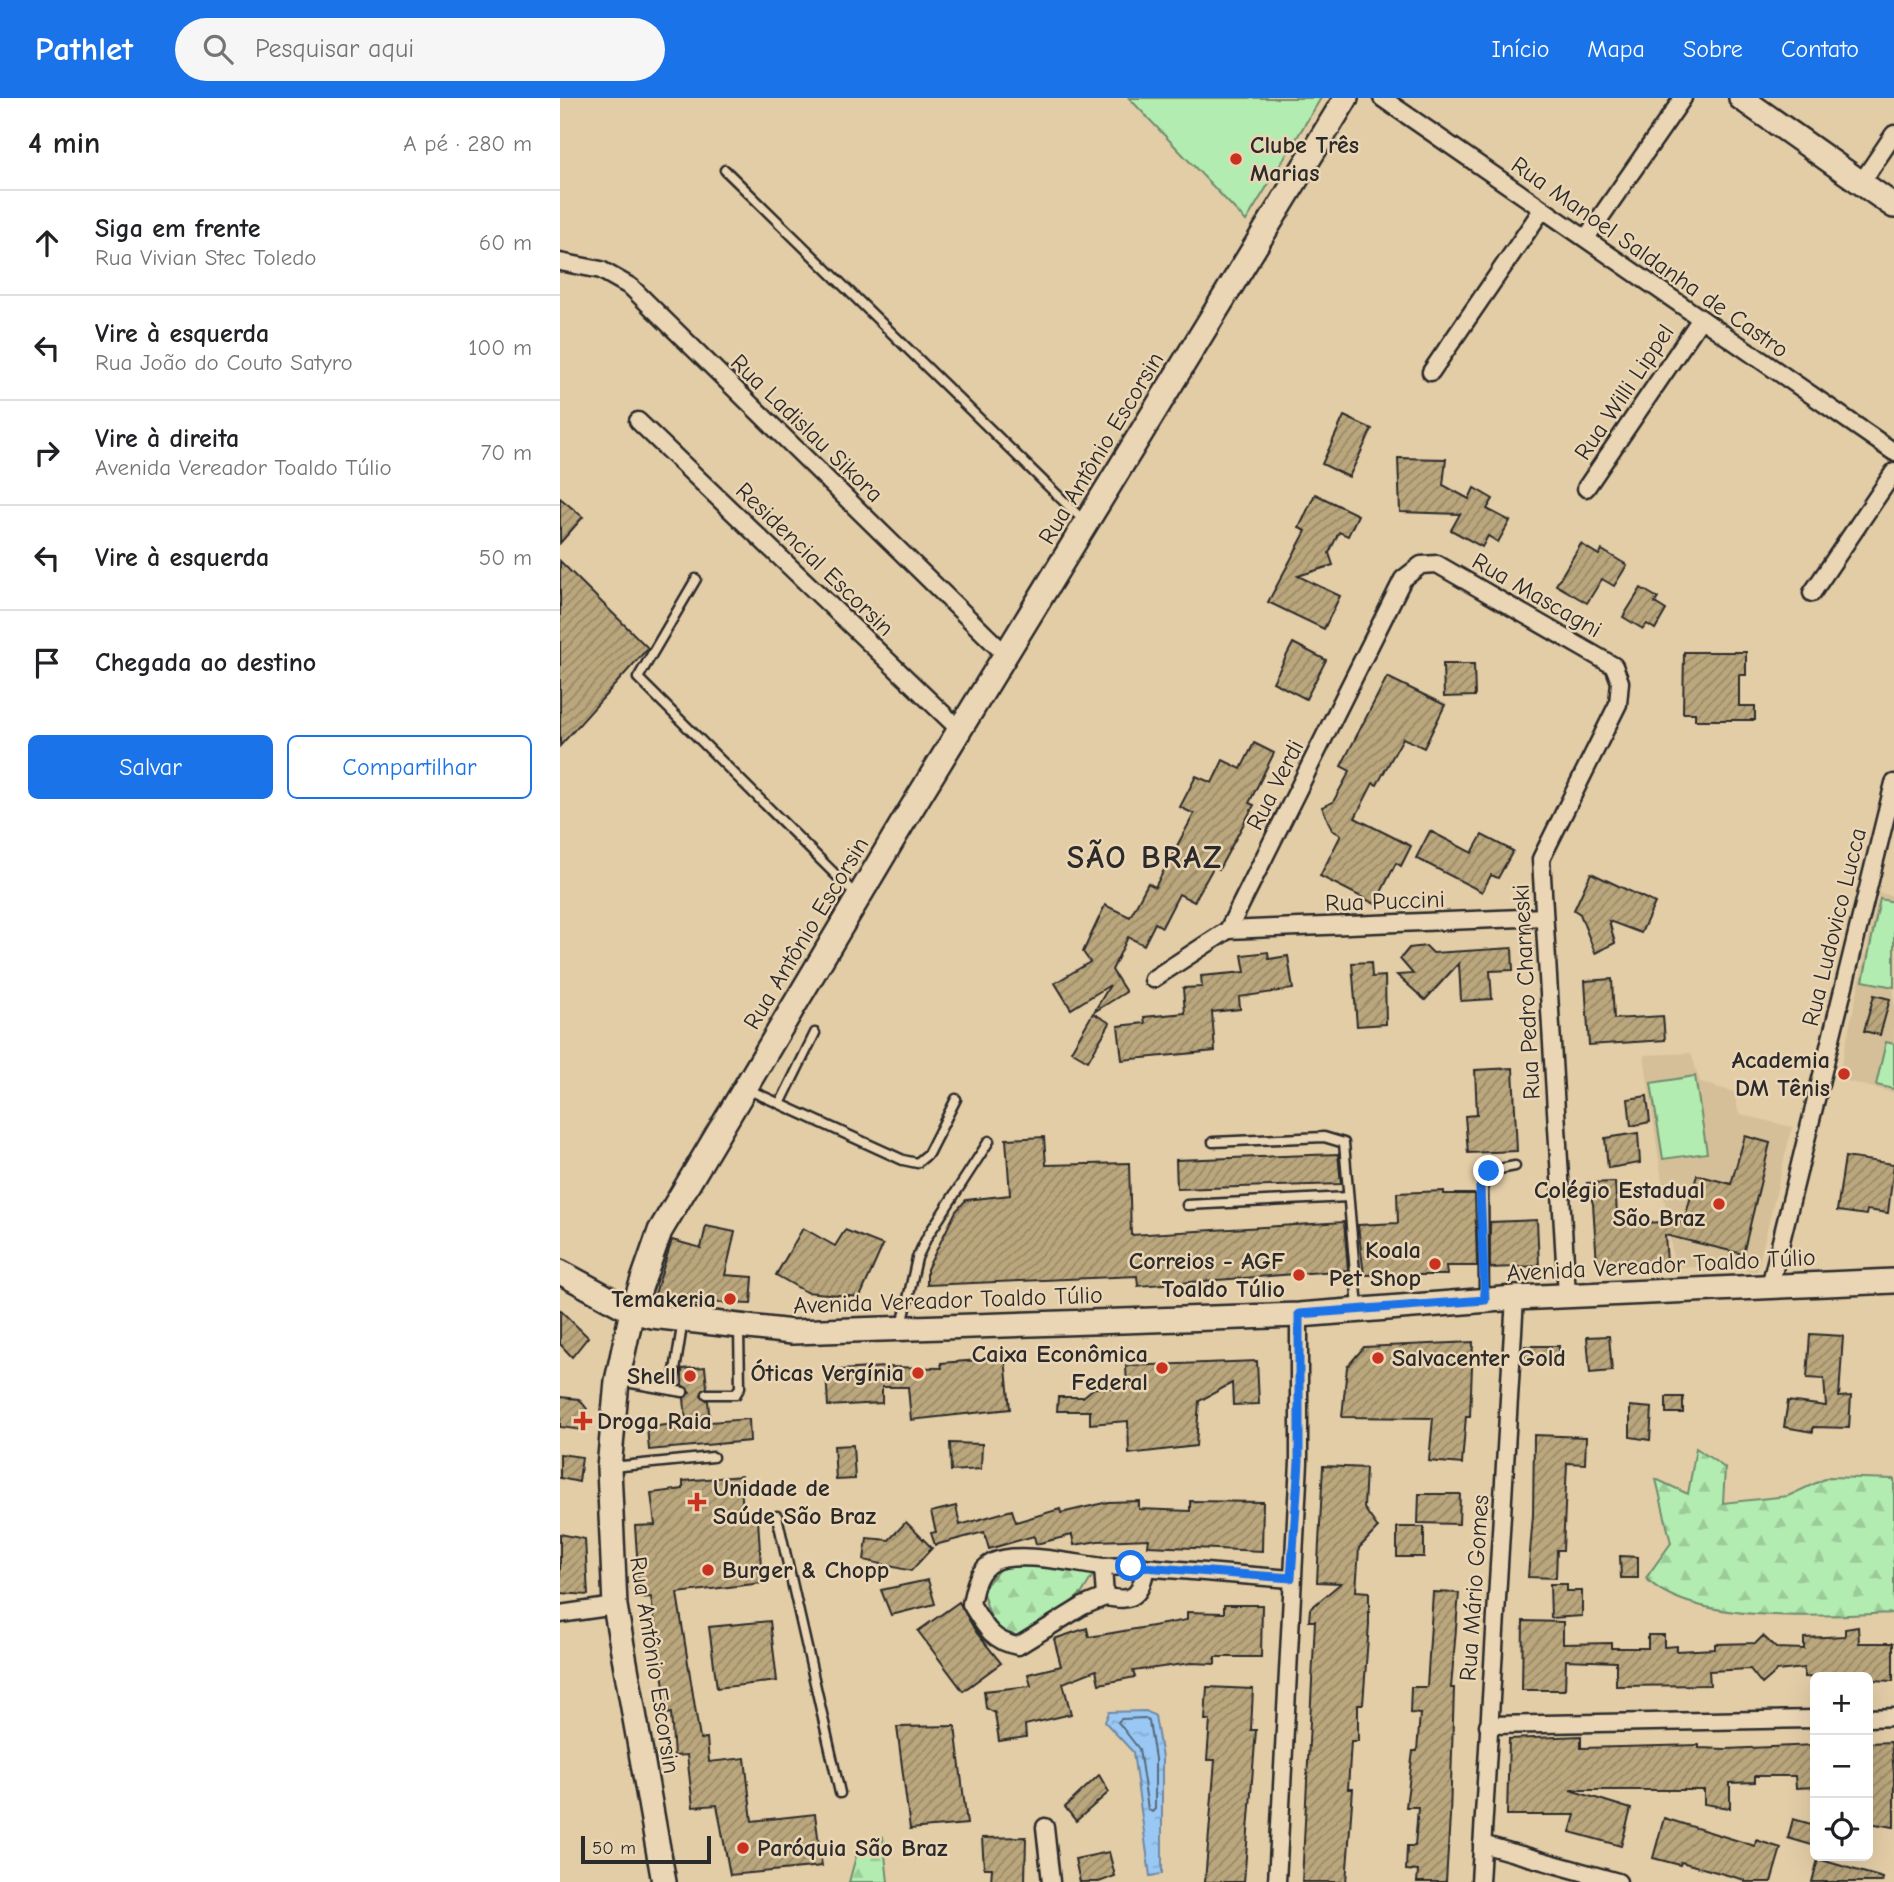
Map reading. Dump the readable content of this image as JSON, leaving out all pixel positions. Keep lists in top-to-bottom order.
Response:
{
  "streets": {
    "main road": ["Rua Antônio Escorsin", "Avenida Vereador Toaldo Túlio"],
    "street": [
      "Rua Manoel Saldanha de Castro",
      "Rua Willi Lippel",
      "Rua Ladislau Sikora",
      "Residencial Escorsin",
      "Rua Mascagni",
      "Rua Verdi",
      "Rua Puccini",
      "Rua Ludovico Lucca",
      "Rua Pedro Charneski",
      "Rua Mário Gomes"
    ]
  },
  "crossings": [
    ["Rua Manoel Saldanha de Castro", "Rua Willi Lippel"],
    ["Rua Ladislau Sikora", "Rua Antônio Escorsin"],
    ["Rua Antônio Escorsin", "Residencial Escorsin"],
    ["Rua Antônio Escorsin", "Avenida Vereador Toaldo Túlio"],
    ["Rua Mascagni", "Rua Verdi"],
    ["Rua Mascagni", "Rua Pedro Charneski"],
    ["Rua Verdi", "Rua Puccini"],
    ["Rua Puccini", "Rua Pedro Charneski"],
    ["Rua Ludovico Lucca", "Avenida Vereador Toaldo Túlio"],
    ["Rua Pedro Charneski", "Avenida Vereador Toaldo Túlio"],
    ["Avenida Vereador Toaldo Túlio", "Rua Mário Gomes"]
  ],
  "districts": ["SÃO BRAZ"],
  "places": {
    "other": [
      "Clube Três Marias",
      "Academia DM Tênis",
      "Colégio Estadual São Braz",
      "Koala Pet Shop",
      "Correios - AGF Toaldo Túlio",
      "Temakeria",
      "Salvacenter Gold",
      "Caixa Econômica Federal",
      "Óticas Vergínia",
      "Shell",
      "Burger & Chopp",
      "Paróquia São Braz"
    ],
    "health": ["Droga Raia", "Unidade de Saúde São Braz"]
  },
  "scale_bar": "50 m",
  "page": {
    "header": "Pathlet",
    "search": "Pesquisar aqui",
    "nav": [
      "Início",
      "Mapa",
      "Sobre",
      "Contato"
    ],
    "heading": ["4 min", "A pé · 280 m"],
    "list": [
      ["Siga em frente", "Rua Vivian Stec Toledo", "60 m"],
      ["Vire à esquerda", "Rua João do Couto Satyro", "100 m"],
      ["Vire à direita", "Avenida Vereador Toaldo Túlio", "70 m"],
      ["Vire à esquerda", "50 m"],
      "Chegada ao destino"
    ],
    "buttons": ["Salvar", "Compartilhar"],
    "map_buttons": ["+", "−"],
    "scale": "50 m"
  }
}
